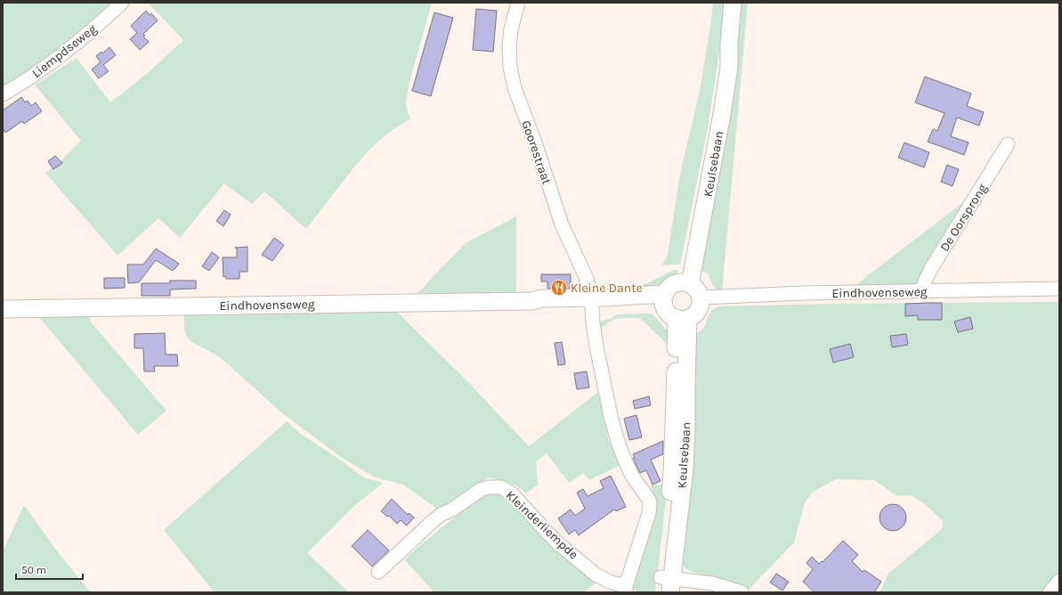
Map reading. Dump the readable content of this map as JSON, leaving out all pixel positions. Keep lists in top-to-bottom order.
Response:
{
  "streets": {
    "main road": ["Keulsebaan", "Eindhovenseweg"],
    "street": [
      "Liempdseweg",
      "Goorestraat",
      "De Oorsprong",
      "Kleinderliempde"
    ]
  },
  "crossings": [
    ["Goorestraat", "Eindhovenseweg"],
    ["Goorestraat", "Kleinderliempde"],
    ["Keulsebaan", "Eindhovenseweg"],
    ["De Oorsprong", "Eindhovenseweg"],
    ["Eindhovenseweg", "Kleinderliempde"]
  ],
  "places": {
    "restaurant": ["Kleine Dante"]
  },
  "scale_bar": "50 m"
}
